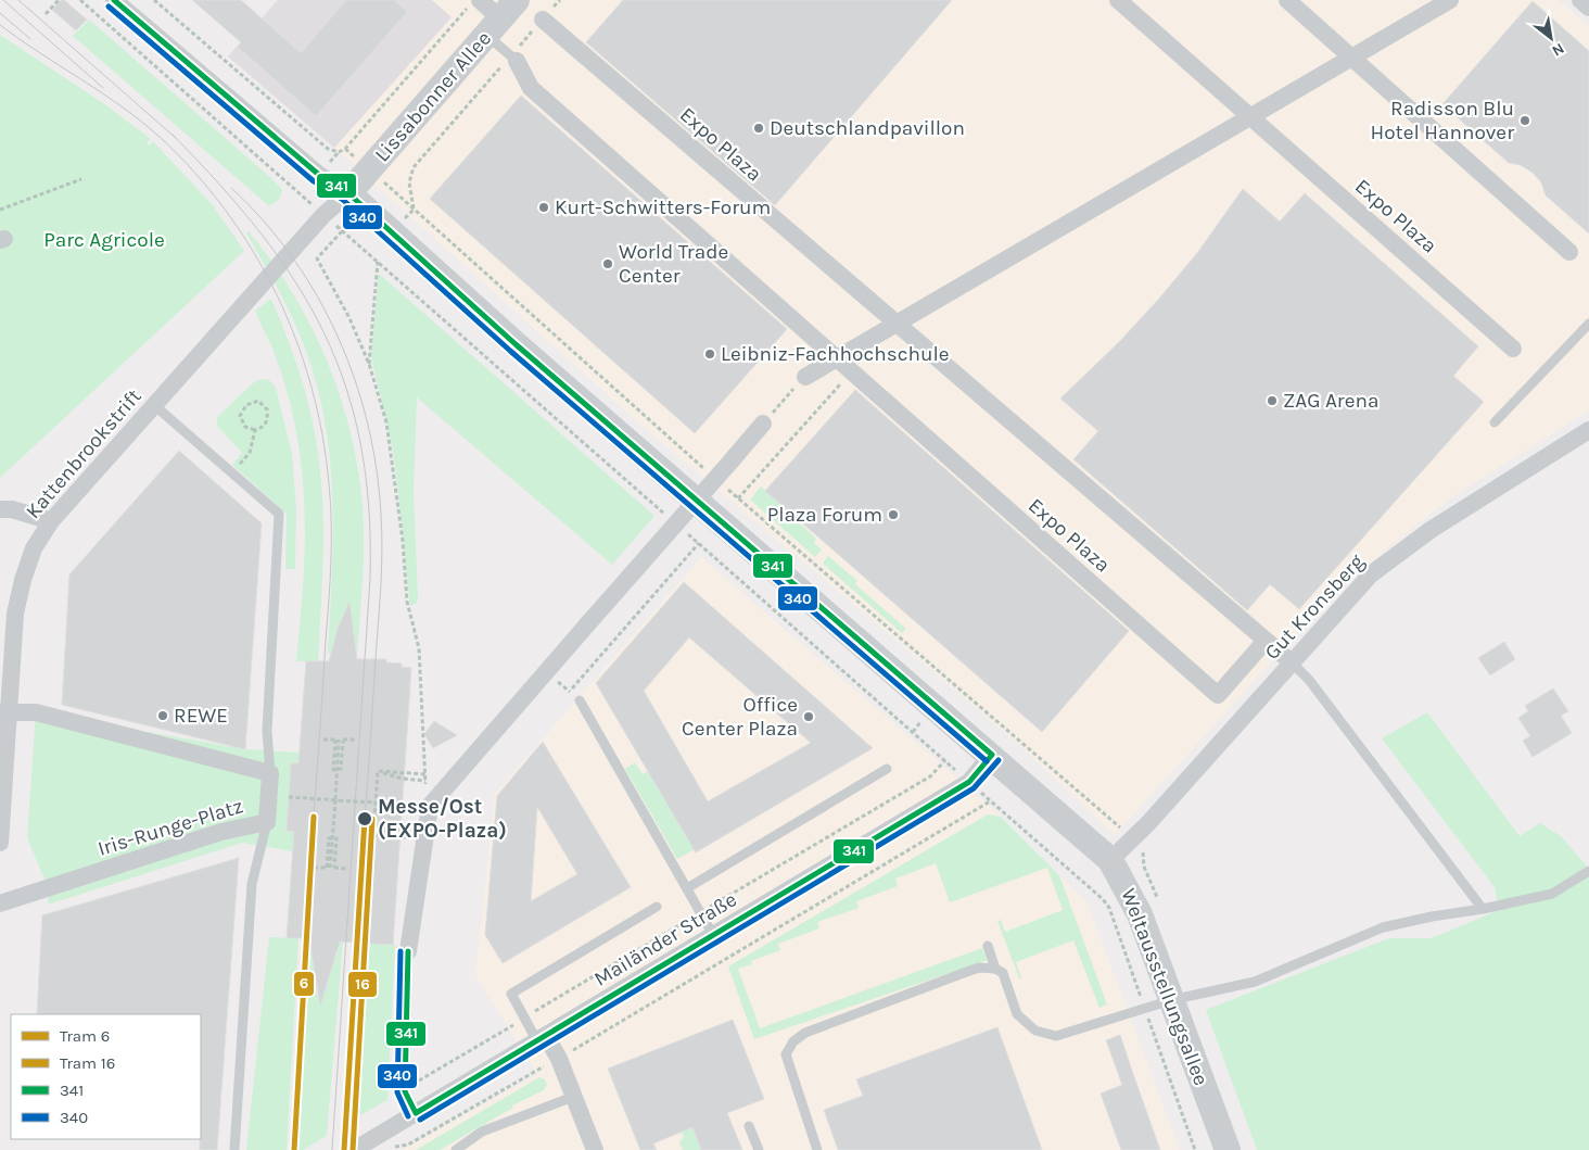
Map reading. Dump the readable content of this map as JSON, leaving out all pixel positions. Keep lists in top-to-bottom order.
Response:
{
  "streets": {
    "main road": ["Lissabonner Allee", "Weltausstellungsallee"],
    "street": [
      "Expo Plaza",
      "Kattenbrookstrift",
      "Gut Kronsberg",
      "Iris-Runge-Platz",
      "Mailänder Straße"
    ]
  },
  "crossings": [
    ["Lissabonner Allee", "Kattenbrookstrift"],
    ["Lissabonner Allee", "Weltausstellungsallee"],
    ["Expo Plaza", "Gut Kronsberg"],
    ["Kattenbrookstrift", "Iris-Runge-Platz"],
    ["Kattenbrookstrift", "Weltausstellungsallee"],
    ["Gut Kronsberg", "Weltausstellungsallee"],
    ["Mailänder Straße", "Weltausstellungsallee"]
  ],
  "parks": ["Parc Agricole"],
  "places": [
    "Radisson Blu Hotel Hannover",
    "Deutschlandpavillon",
    "Kurt-Schwitters-Forum",
    "World Trade Center",
    "Leibniz-Fachhochschule",
    "ZAG Arena",
    "Plaza Forum",
    "REWE",
    "Office Center Plaza",
    "Messe/Ost (EXPO-Plaza)"
  ],
  "lines": [
    "transit line 341",
    "transit line 340",
    "tram line 6",
    "tram line 16"
  ],
  "legend": [
    "Tram 6",
    "Tram 16",
    "341",
    "340"
  ],
  "north": "bottom right"
}
